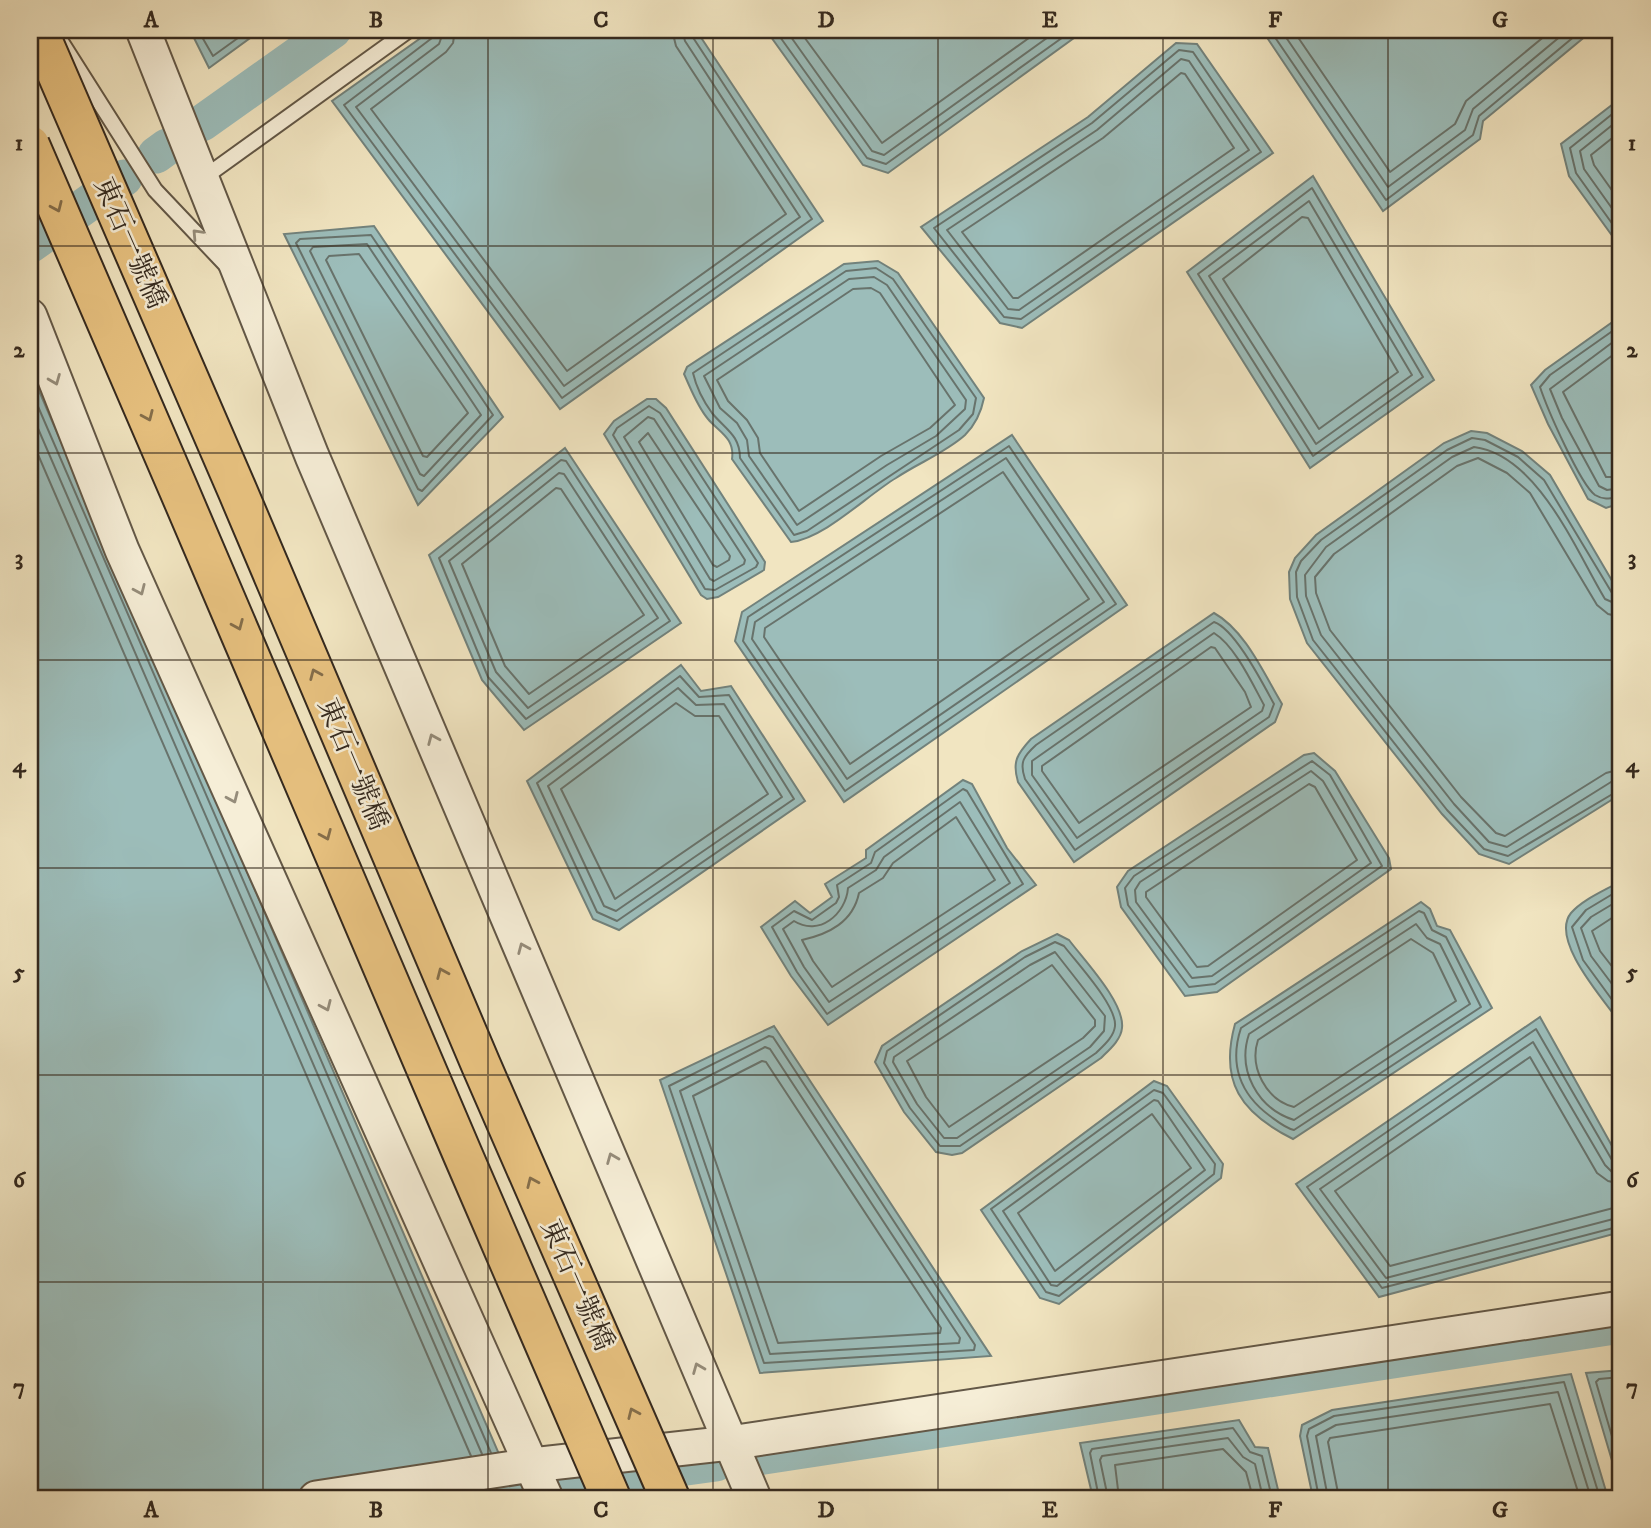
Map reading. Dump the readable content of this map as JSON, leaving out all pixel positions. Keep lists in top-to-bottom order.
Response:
{
  "streets": {
    "highway": ["東石一號橋"]
  },
  "grid": {
    "columns": [
      "A",
      "B",
      "C",
      "D",
      "E",
      "F",
      "G"
    ],
    "rows": [
      "1",
      "2",
      "3",
      "4",
      "5",
      "6",
      "7"
    ]
  }
}
